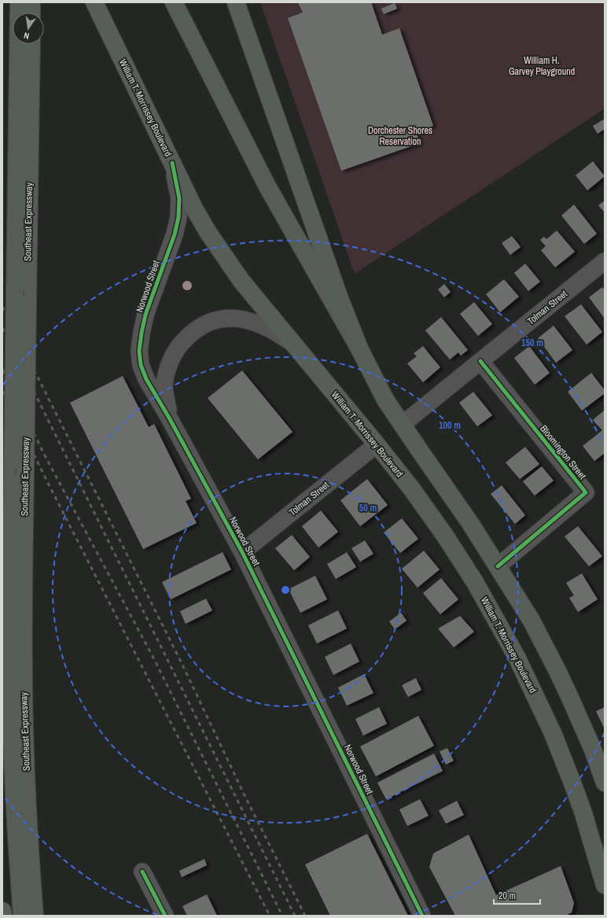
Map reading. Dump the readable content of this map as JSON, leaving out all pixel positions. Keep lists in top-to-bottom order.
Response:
{
  "streets": {
    "highway": ["Southeast Expressway"],
    "main road": ["William T. Morrissey Boulevard"],
    "street": ["Norwood Street", "Tolman Street", "Bloomington Street"]
  },
  "crossings": [
    ["William T. Morrissey Boulevard", "Norwood Street"],
    ["William T. Morrissey Boulevard", "Tolman Street"],
    ["Norwood Street", "Tolman Street"],
    ["Tolman Street", "Bloomington Street"]
  ],
  "parks": ["William H. Garvey Playground", "Dorchester Shores Reservation"],
  "scale_bar": "20 m",
  "north": "bottom",
  "rings": ["150 m", "100 m", "50 m"]
}
